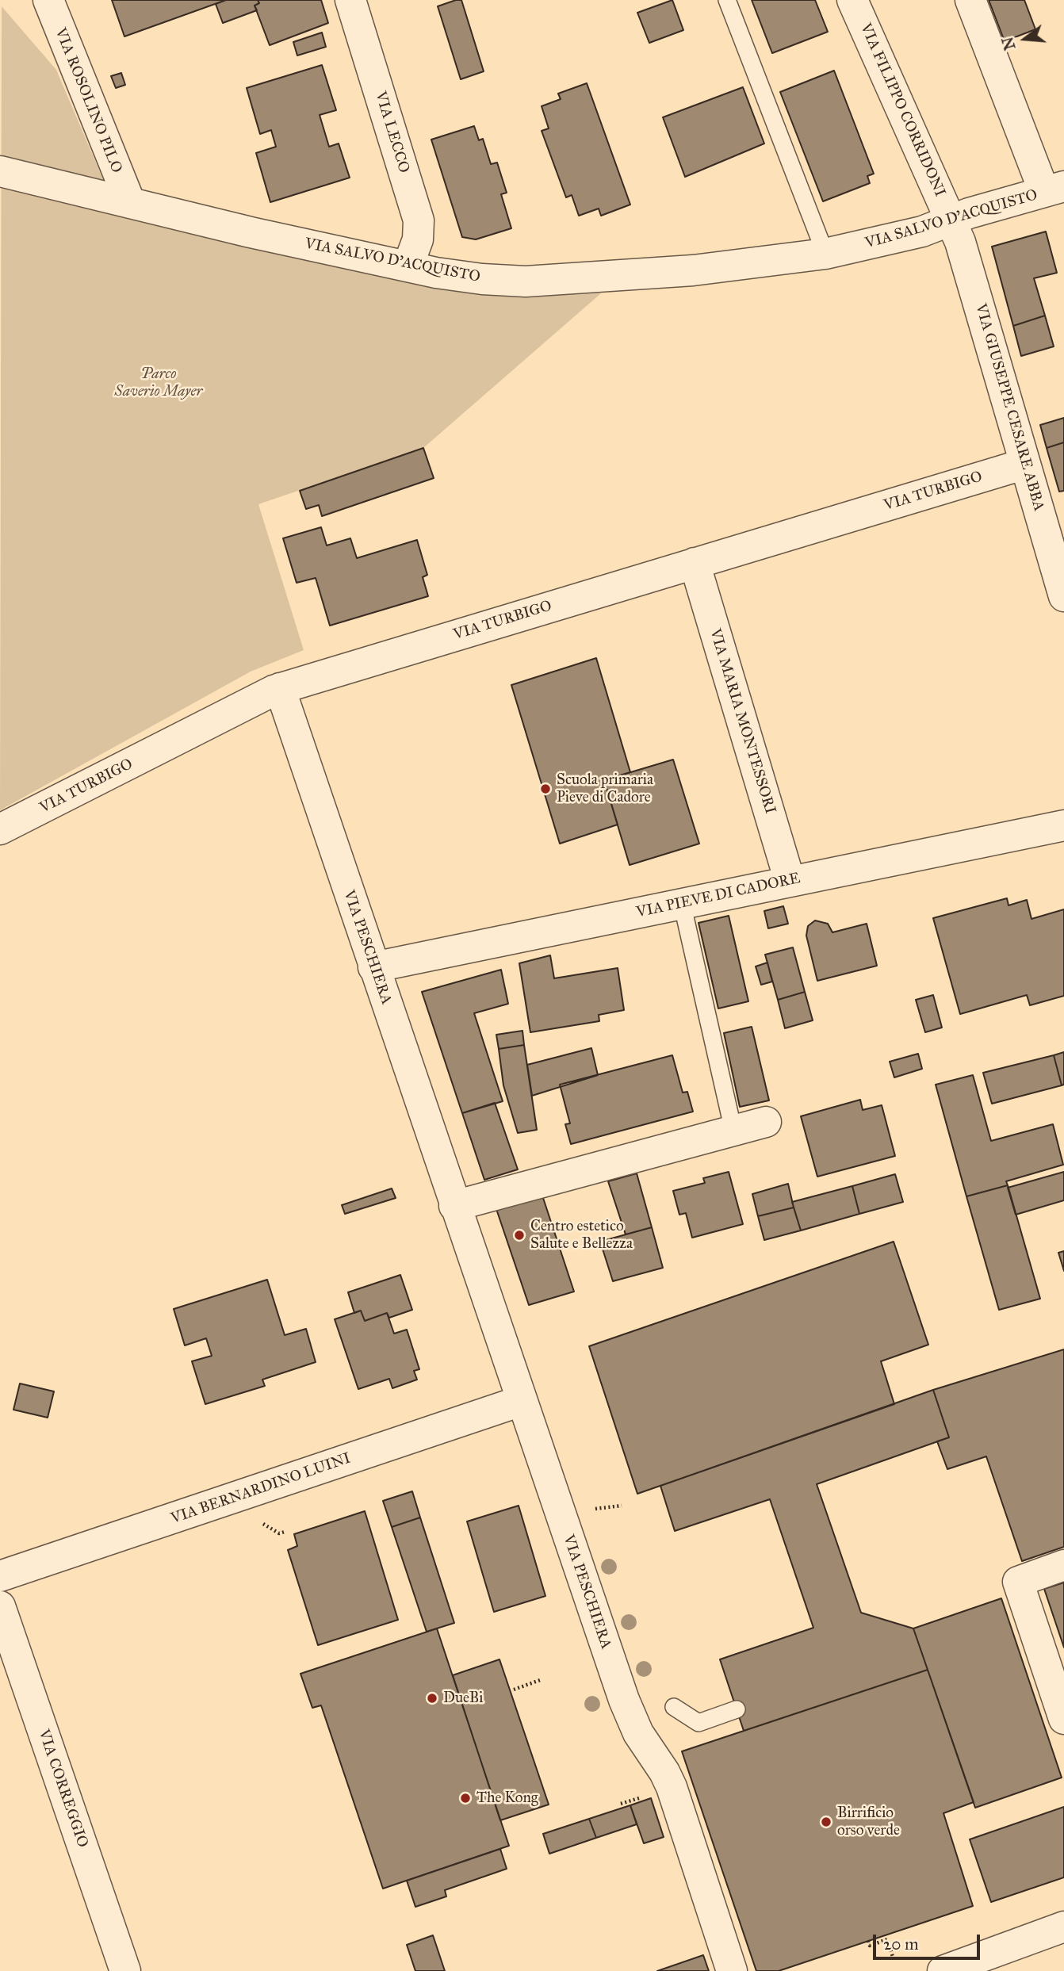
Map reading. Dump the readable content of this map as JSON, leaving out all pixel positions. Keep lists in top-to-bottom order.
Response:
{
  "streets": {
    "street": [
      "VIA ROSOLINO PILO",
      "VIA FILIPPO CORRIDONI",
      "VIA LECCO",
      "VIA SALVO D'ACQUISTO",
      "VIA GIUSEPPE CESARE ABBA",
      "VIA TURBIGO",
      "VIA MARIA MONTESSORI",
      "VIA PIEVE DI CADORE",
      "VIA PESCHIERA",
      "VIA BERNARDINO LUINI",
      "VIA CORREGGIO"
    ]
  },
  "crossings": [
    ["VIA ROSOLINO PILO", "VIA SALVO D'ACQUISTO"],
    ["VIA FILIPPO CORRIDONI", "VIA SALVO D'ACQUISTO"],
    ["VIA FILIPPO CORRIDONI", "VIA GIUSEPPE CESARE ABBA"],
    ["VIA LECCO", "VIA SALVO D'ACQUISTO"],
    ["VIA SALVO D'ACQUISTO", "VIA GIUSEPPE CESARE ABBA"],
    ["VIA GIUSEPPE CESARE ABBA", "VIA TURBIGO"],
    ["VIA TURBIGO", "VIA MARIA MONTESSORI"],
    ["VIA TURBIGO", "VIA PESCHIERA"],
    ["VIA MARIA MONTESSORI", "VIA PIEVE DI CADORE"],
    ["VIA PIEVE DI CADORE", "VIA PESCHIERA"],
    ["VIA PESCHIERA", "VIA BERNARDINO LUINI"]
  ],
  "parks": ["Parco Saverio Mayer"],
  "places": [
    "Scuola primaria Pieve di Cadore",
    "Centro estetico Salute e Bellezza",
    "DueBi",
    "The Kong",
    "Birrificio orso verde"
  ],
  "scale_bar": "20 m",
  "north": "left"
}
